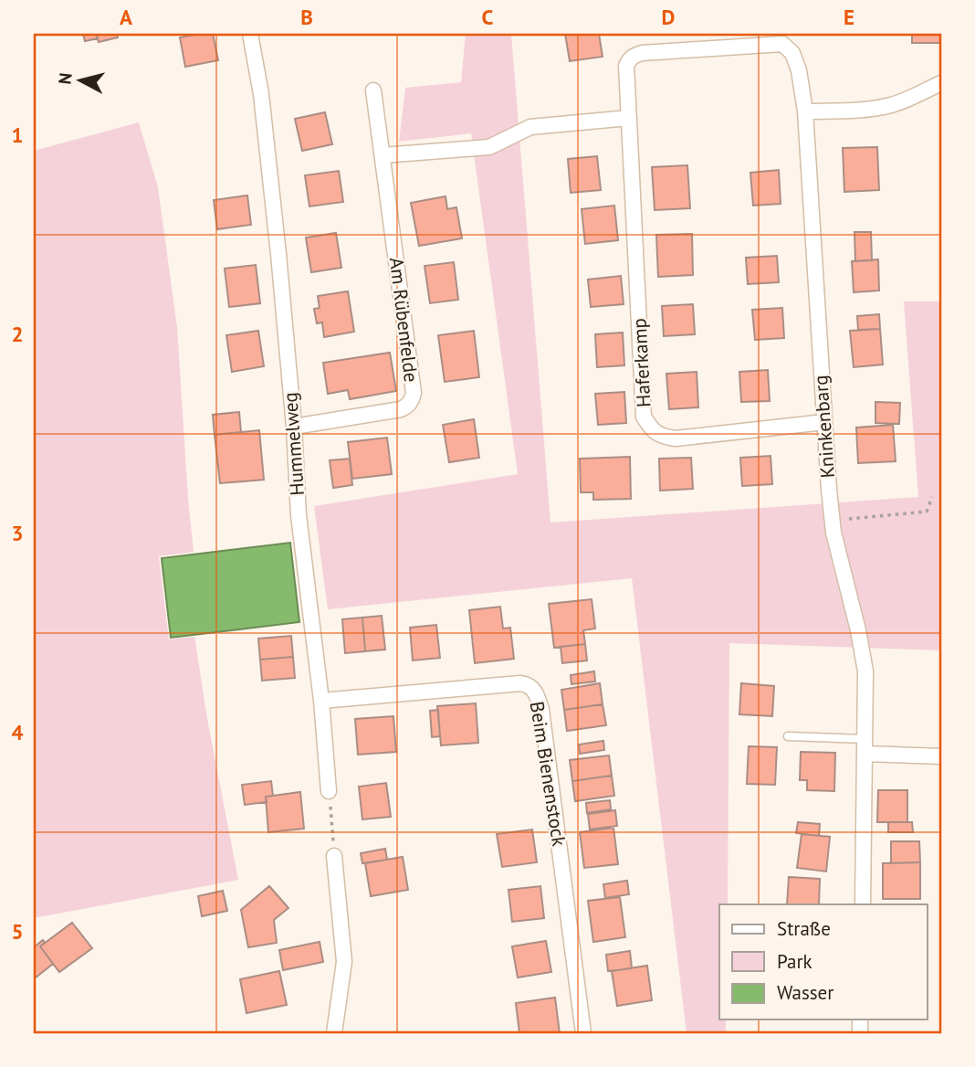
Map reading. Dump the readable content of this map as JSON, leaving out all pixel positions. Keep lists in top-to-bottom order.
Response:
{
  "streets": {
    "street": [
      "Am Rübenfelde",
      "Haferkamp",
      "Kninkenbarg",
      "Hummelweg",
      "Beim Bienenstock"
    ]
  },
  "crossings": [
    ["Am Rübenfelde", "Hummelweg"],
    ["Haferkamp", "Kninkenbarg"],
    ["Hummelweg", "Beim Bienenstock"]
  ],
  "legend": ["Straße", "Park", "Wasser"],
  "north": "left",
  "grid": {
    "columns": [
      "A",
      "B",
      "C",
      "D",
      "E"
    ],
    "rows": [
      "1",
      "2",
      "3",
      "4",
      "5"
    ]
  }
}
